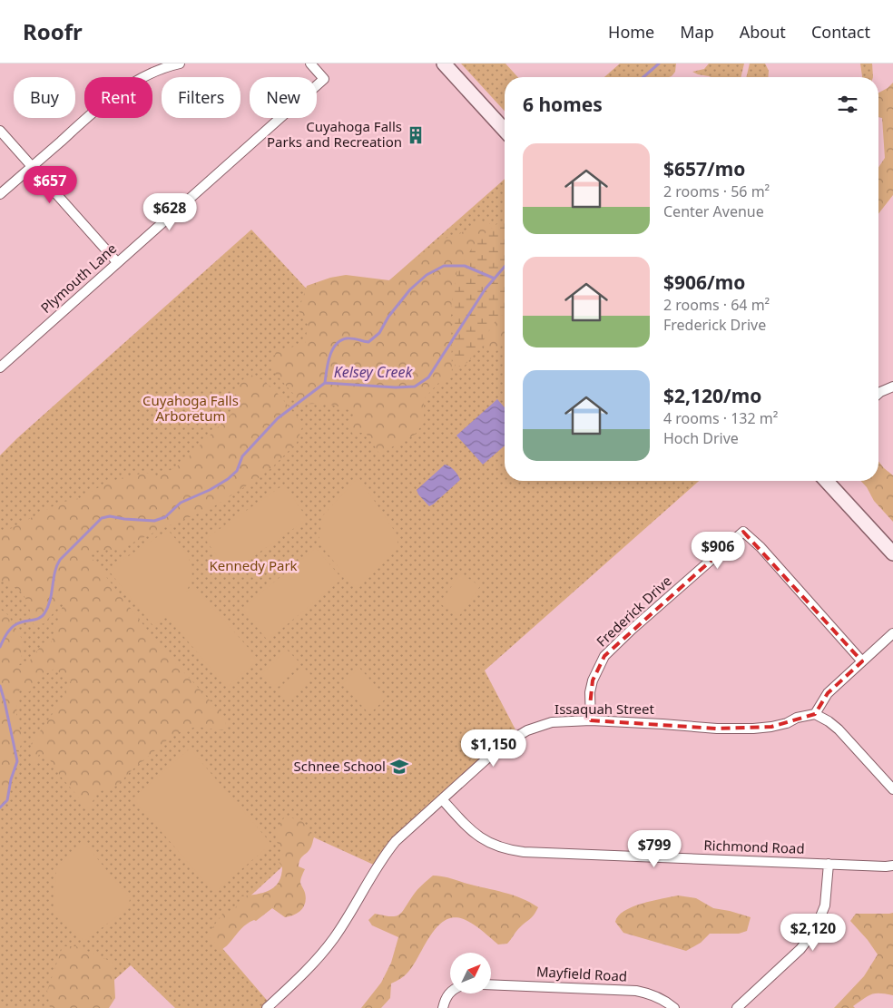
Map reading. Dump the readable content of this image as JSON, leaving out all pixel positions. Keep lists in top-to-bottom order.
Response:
{
  "streets": {
    "street": [
      "Plymouth Lane",
      "Frederick Drive",
      "Issaquah Street",
      "Richmond Road",
      "Mayfield Road"
    ]
  },
  "crossings": [
    ["Frederick Drive", "Issaquah Street"],
    ["Issaquah Street", "Richmond Road"]
  ],
  "water": ["Kelsey Creek"],
  "parks": ["Cuyahoga Falls Arboretum", "Kennedy Park"],
  "places": {
    "building": ["Cuyahoga Falls Parks and Recreation"],
    "school or university": ["Schnee School"]
  },
  "north": "top right",
  "page": {
    "header": "Roofr",
    "nav": [
      "Home",
      "Map",
      "About",
      "Contact"
    ],
    "chip": [
      "Buy",
      "Rent",
      "Filters",
      "New"
    ],
    "heading": "6 homes",
    "list": [
      {
        "name": "$657/mo",
        "note": "2 rooms · 56 m² · Center Avenue"
      },
      {
        "name": "$906/mo",
        "note": "2 rooms · 64 m² · Frederick Drive"
      },
      {
        "name": "$2,120/mo",
        "note": "4 rooms · 132 m² · Hoch Drive"
      }
    ],
    "price": [
      "$657",
      "$628",
      "$906",
      "$1,150",
      "$799",
      "$2,120"
    ]
  }
}
